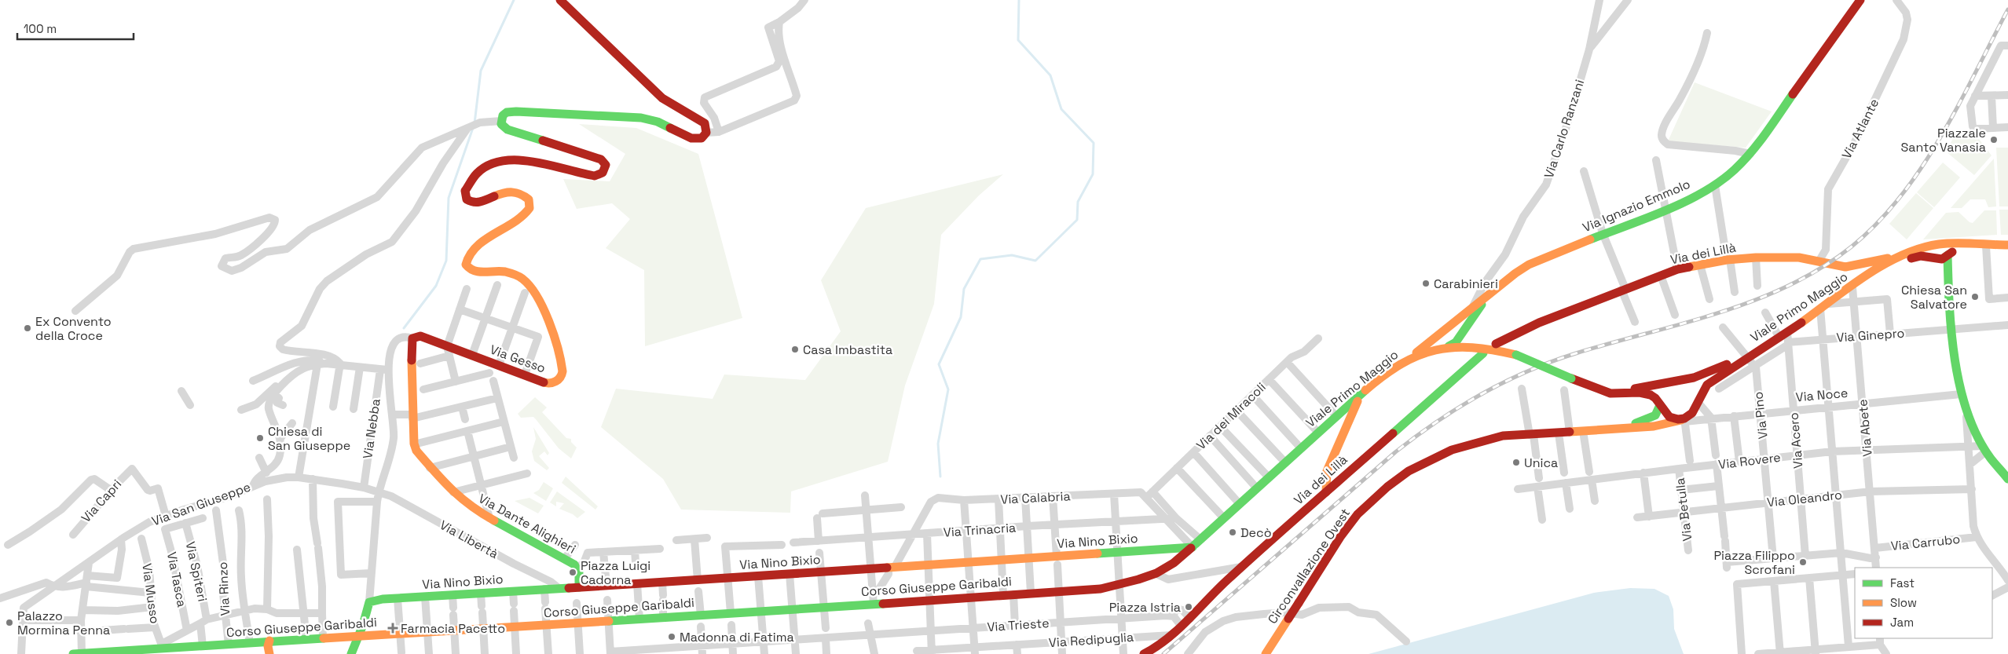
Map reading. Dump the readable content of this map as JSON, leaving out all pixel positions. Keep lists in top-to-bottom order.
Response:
{
  "streets": {
    "street": [
      "Via Carlo Ranzani",
      "Via Atlante",
      "Via Ignazio Emmolo",
      "Via dei Lillà",
      "Viale Primo Maggio",
      "Via Ginepro",
      "Via Gesso",
      "Via Noce",
      "Via Pino",
      "Via dei Miracoli",
      "Via Abete",
      "Via Nebba",
      "Via Acero",
      "Via Rovere",
      "Via Calabria",
      "Via Oleandro",
      "Via Capri",
      "Via San Giuseppe",
      "Via Betulla",
      "Via Dante Alighieri",
      "Via Trinacria",
      "Via Libertà",
      "Via Nino Bixio",
      "Via Carrubo",
      "Circonvallazione Ovest",
      "Via Spiteri",
      "Via Tasca",
      "Corso Giuseppe Garibaldi",
      "Via Rinzo",
      "Via Musso",
      "Via Trieste",
      "Via Redipuglia"
    ]
  },
  "crossings": [
    ["Via Carlo Ranzani", "Via Ignazio Emmolo"],
    ["Via Atlante", "Via dei Lillà"],
    ["Via Ignazio Emmolo", "Viale Primo Maggio"],
    ["Via dei Lillà", "Via Trieste"],
    ["Via dei Lillà", "Via Redipuglia"],
    ["Viale Primo Maggio", "Via Abete"],
    ["Viale Primo Maggio", "Via Acero"],
    ["Viale Primo Maggio", "Via Nino Bixio"],
    ["Viale Primo Maggio", "Corso Giuseppe Garibaldi"],
    ["Via Ginepro", "Via Abete"],
    ["Via Ginepro", "Via Acero"],
    ["Via Gesso", "Via Nebba"],
    ["Via Gesso", "Via Dante Alighieri"],
    ["Via Noce", "Via Pino"],
    ["Via Noce", "Via Abete"],
    ["Via Noce", "Via Acero"],
    ["Via Pino", "Via Rovere"],
    ["Via Pino", "Via Oleandro"],
    ["Via dei Miracoli", "Via Calabria"],
    ["Via Abete", "Via Rovere"],
    ["Via Abete", "Via Oleandro"],
    ["Via Abete", "Via Carrubo"],
    ["Via Nebba", "Via San Giuseppe"],
    ["Via Nebba", "Via Dante Alighieri"],
    ["Via Acero", "Via Rovere"],
    ["Via Acero", "Via Oleandro"],
    ["Via Rovere", "Via Betulla"],
    ["Via Calabria", "Via Trinacria"],
    ["Via Oleandro", "Via Betulla"],
    ["Via Capri", "Via San Giuseppe"],
    ["Via San Giuseppe", "Via Libertà"],
    ["Via Dante Alighieri", "Via Nino Bixio"],
    ["Via Libertà", "Via Nino Bixio"],
    ["Via Spiteri", "Via Tasca"],
    ["Via Spiteri", "Corso Giuseppe Garibaldi"],
    ["Corso Giuseppe Garibaldi", "Via Rinzo"],
    ["Corso Giuseppe Garibaldi", "Via Musso"]
  ],
  "places": {
    "other": [
      "Piazzale Santo Vanasia",
      "Carabinieri",
      "Chiesa San Salvatore",
      "Ex Convento della Croce",
      "Casa Imbastita",
      "Chiesa di San Giuseppe",
      "Unica",
      "Decò",
      "Piazza Filippo Scrofani",
      "Piazza Luigi Cadorna",
      "Piazza Istria",
      "Palazzo Mormina Penna",
      "Madonna di Fatima"
    ],
    "health": ["Farmacia Pacetto"]
  },
  "legend": ["Fast", "Slow", "Jam"],
  "scale_bar": "100 m"
}
